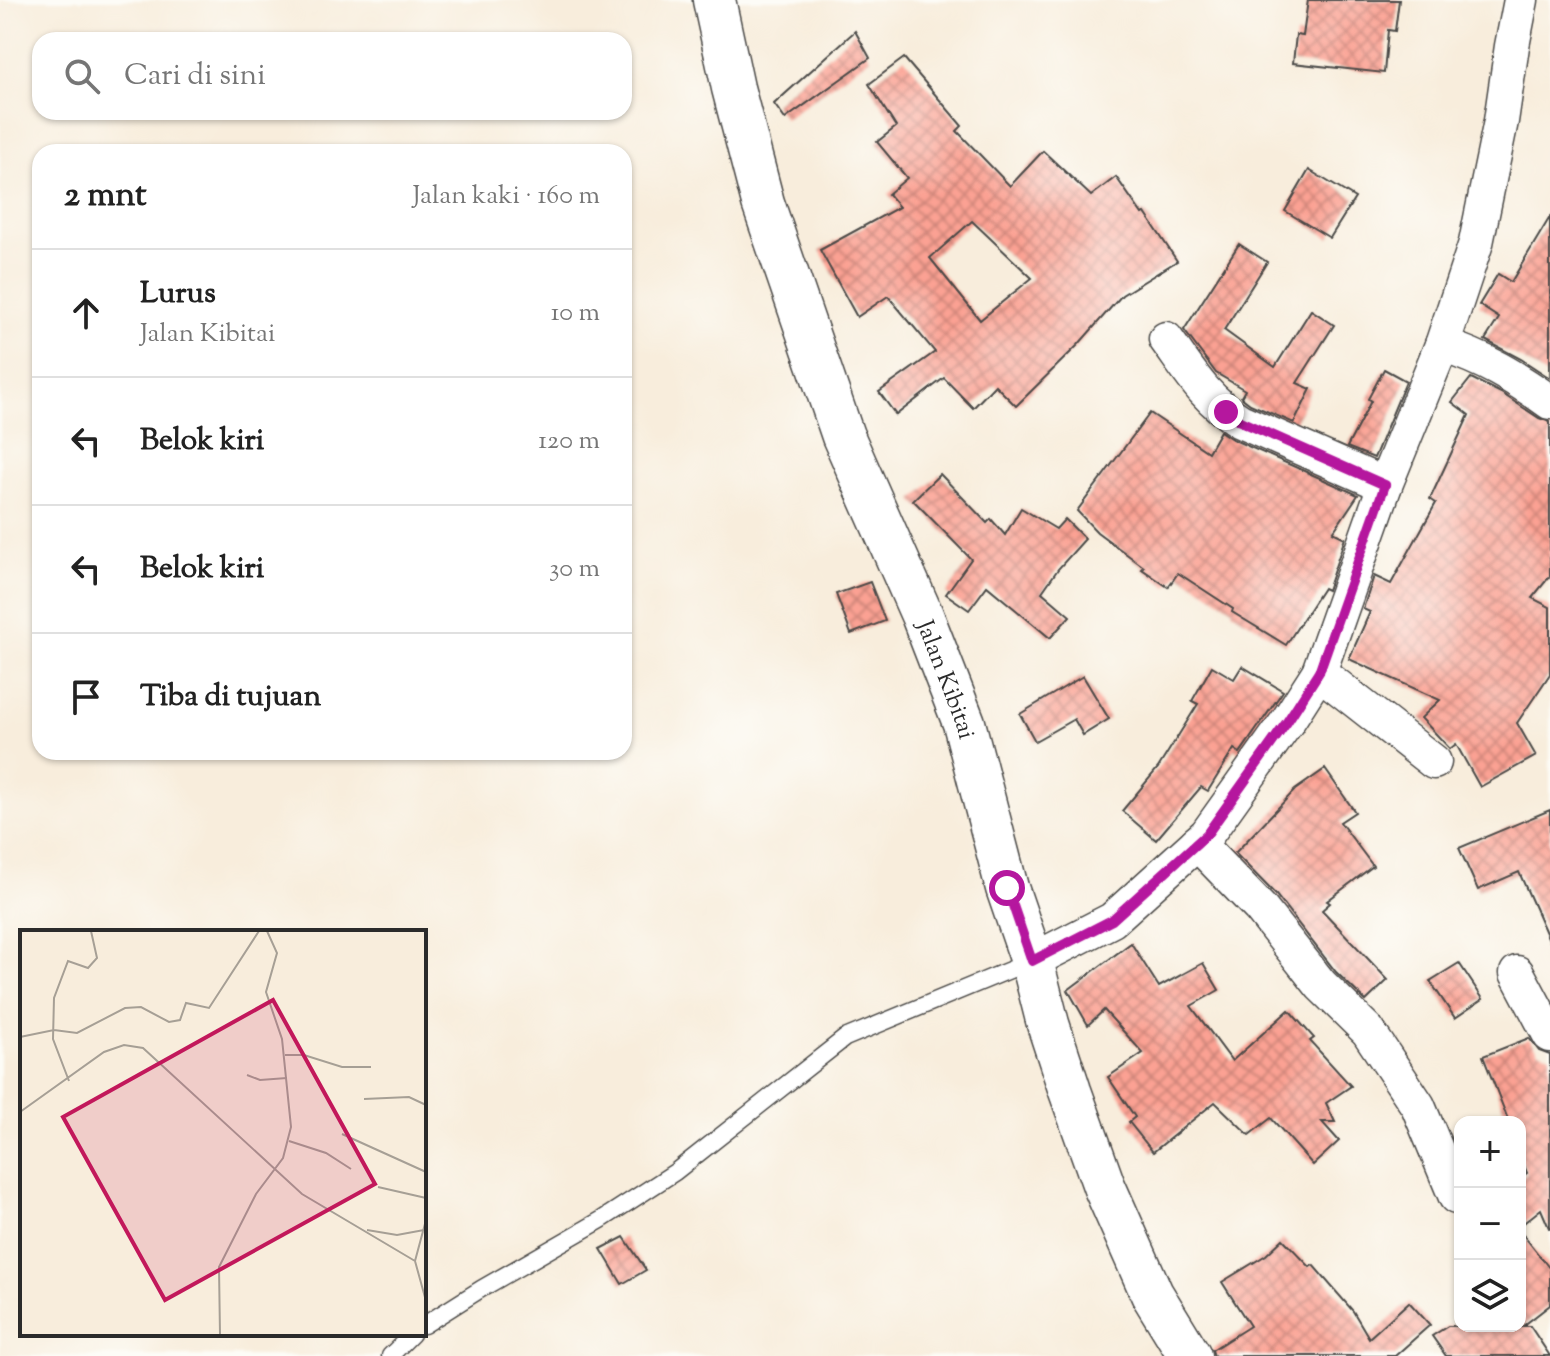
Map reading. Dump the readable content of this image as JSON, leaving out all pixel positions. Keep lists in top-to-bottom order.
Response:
{
  "streets": {
    "street": ["Jalan Kibitai"]
  },
  "page": {
    "search": "Cari di sini",
    "heading": ["2 mnt", "Jalan kaki · 160 m"],
    "list": [
      ["Lurus", "Jalan Kibitai", "10 m"],
      ["Belok kiri", "120 m"],
      ["Belok kiri", "30 m"],
      "Tiba di tujuan"
    ],
    "map_buttons": ["+", "−"]
  }
}
